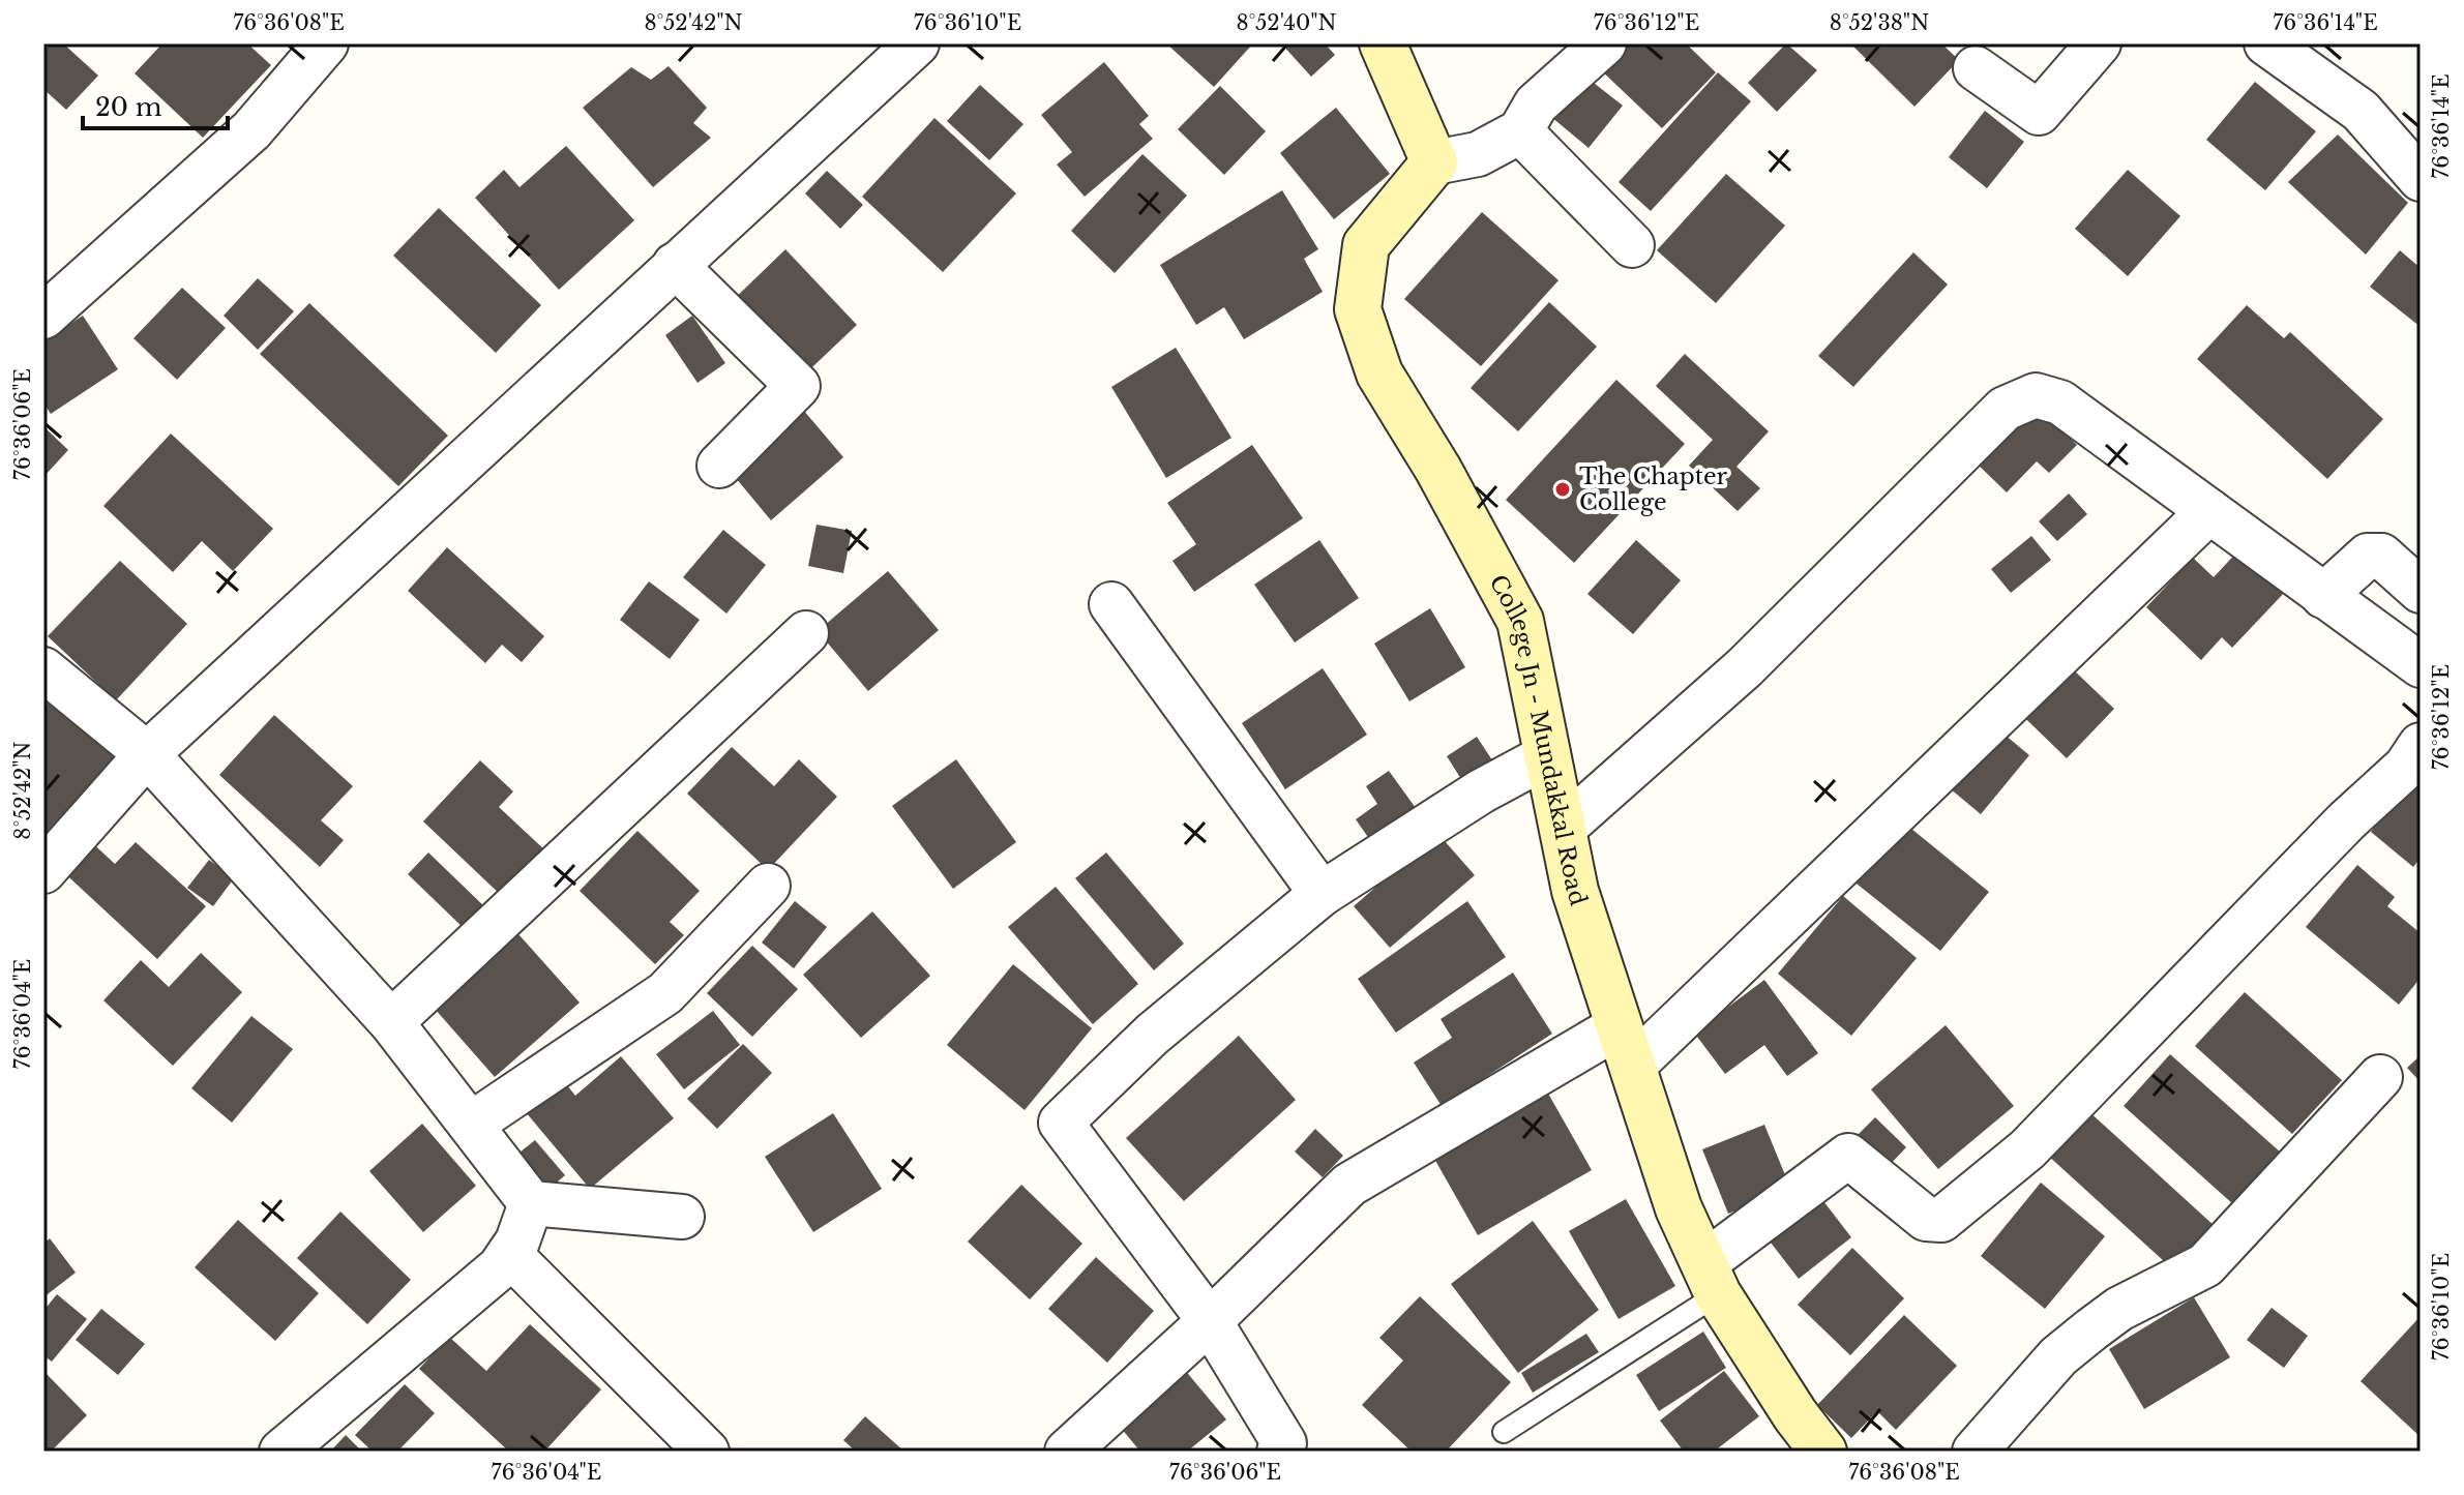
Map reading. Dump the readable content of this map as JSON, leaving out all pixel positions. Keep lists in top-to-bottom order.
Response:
{
  "streets": {
    "street": ["College Jn - Mundakkal Road"]
  },
  "places": ["The Chapter College"],
  "scale_bar": "20 m",
  "coordinates": [
    "76°36'08\"E",
    "8°52'42\"N",
    "76°36'10\"E",
    "8°52'40\"N",
    "76°36'12\"E",
    "8°52'38\"N",
    "76°36'14\"E",
    "76°36'06\"E",
    "76°36'04\"E"
  ]
}
